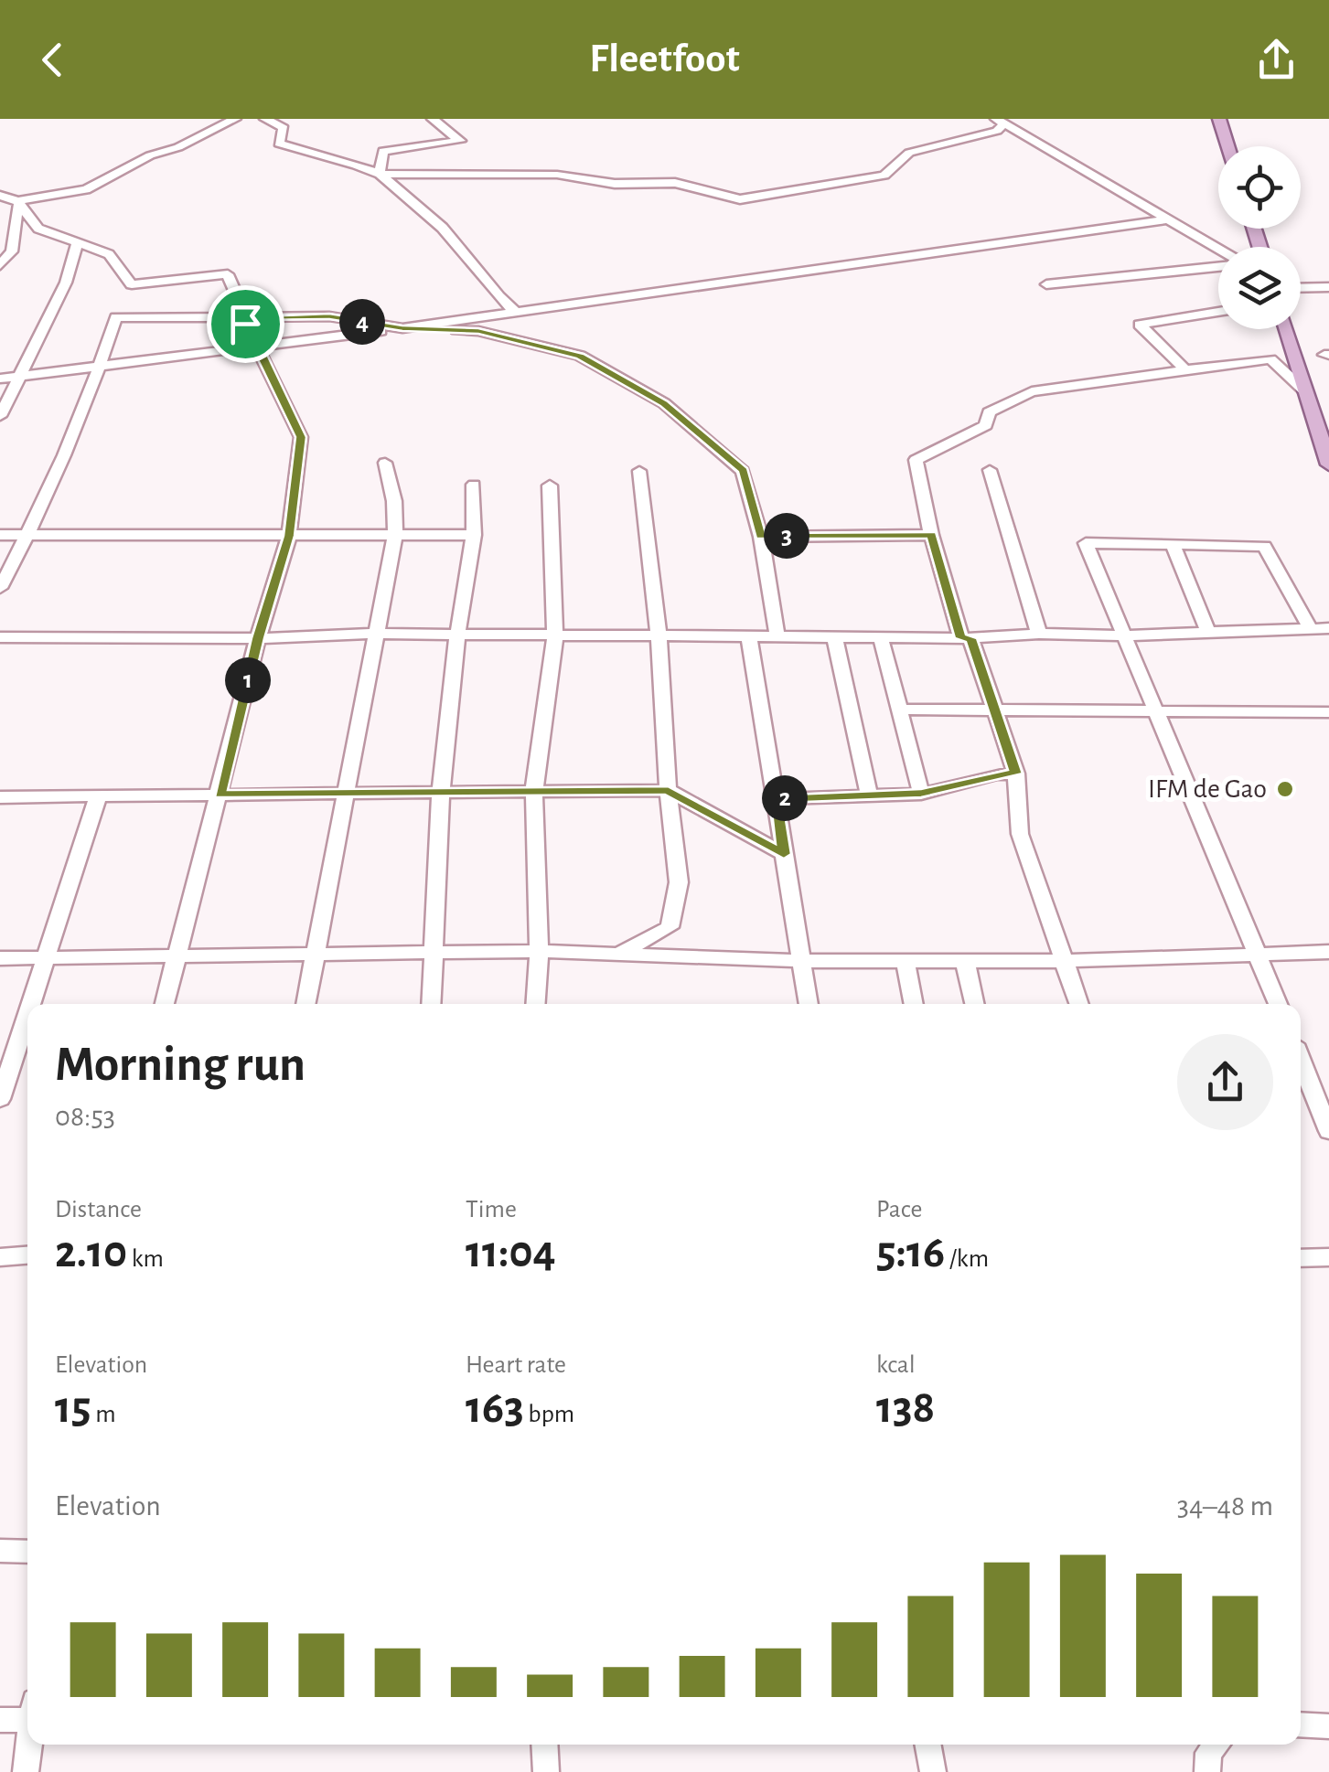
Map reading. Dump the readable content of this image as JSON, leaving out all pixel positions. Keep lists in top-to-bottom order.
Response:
{
  "places": ["IFM de Gao"],
  "page": {
    "header": "Fleetfoot",
    "pins": [
      "4",
      "3",
      "1",
      "2"
    ],
    "heading": ["Morning run", "08:53"],
    "stats": [
      ["Distance", "2.10 km"],
      ["Time", "11:04"],
      ["Pace", "5:16 /km"],
      ["Elevation", "15 m"],
      ["Heart rate", "163 bpm"],
      ["kcal", "138"]
    ],
    "chart": ["Elevation", "34–48 m"]
  }
}
